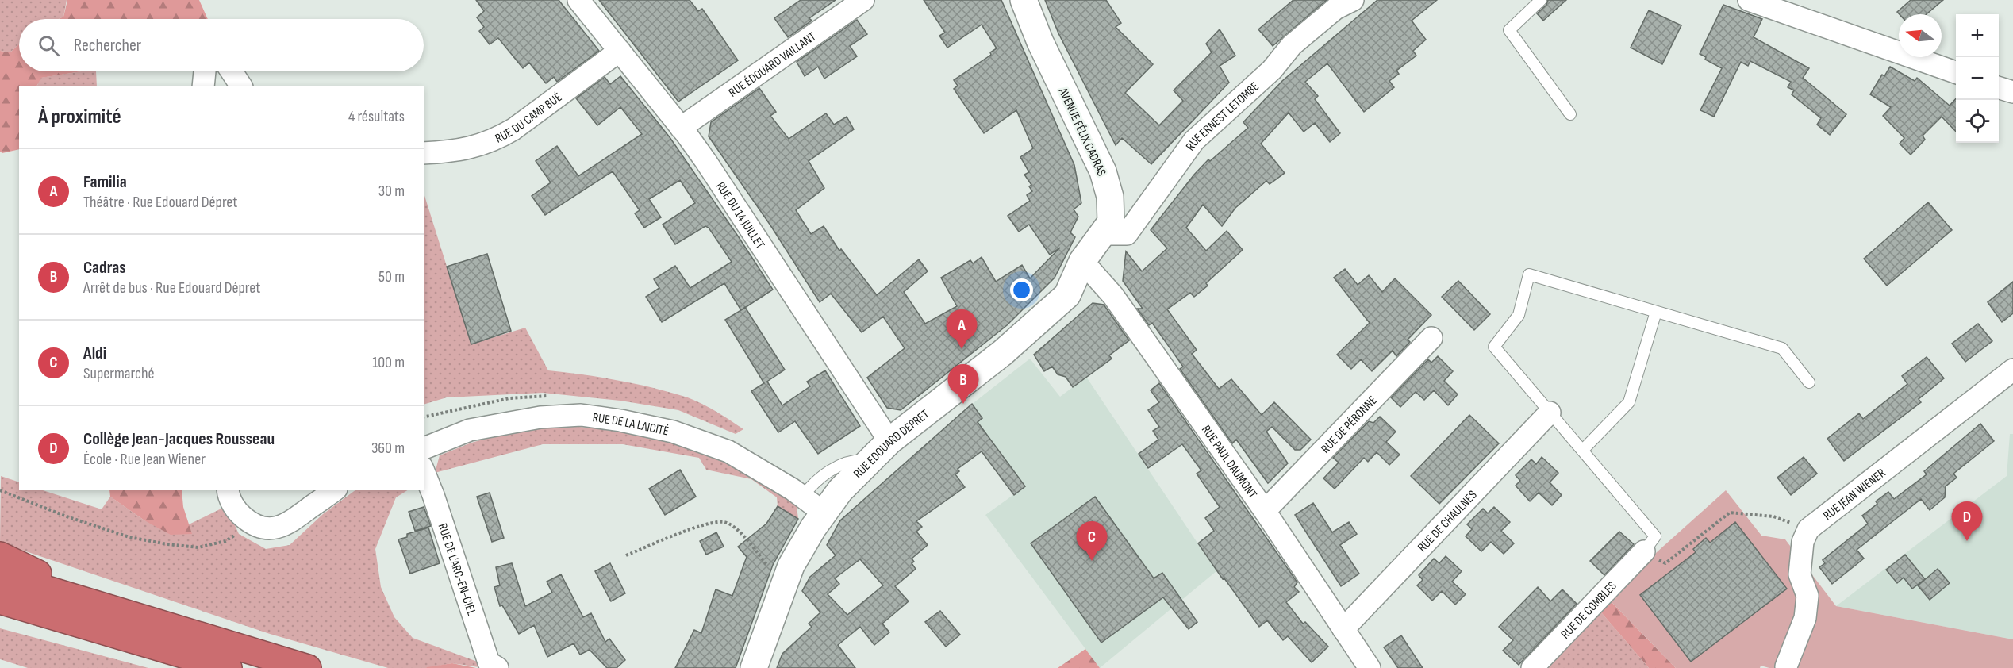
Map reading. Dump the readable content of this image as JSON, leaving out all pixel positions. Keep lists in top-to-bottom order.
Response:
{
  "streets": {
    "street": [
      "RUE ÉDOUARD VAILLANT",
      "RUE DU CAMP BUÉ",
      "RUE ERNEST LETOMBE",
      "AVENUE FÉLIX CADRAS",
      "RUE DU 14 JUILLET",
      "RUE DE LA LAICITÉ",
      "RUE DE PÉRONNE",
      "RUE EDOUARD DÉPRET",
      "RUE PAUL DAUMONT",
      "RUE JEAN WIENER",
      "RUE DE CHAULNES",
      "RUE DE L'ARC-EN-CIEL",
      "RUE DE COMBLES"
    ]
  },
  "crossings": [
    ["RUE ÉDOUARD VAILLANT", "RUE DU 14 JUILLET"],
    ["RUE DU CAMP BUÉ", "RUE DU 14 JUILLET"],
    ["RUE ERNEST LETOMBE", "AVENUE FÉLIX CADRAS"],
    ["AVENUE FÉLIX CADRAS", "RUE EDOUARD DÉPRET"],
    ["AVENUE FÉLIX CADRAS", "RUE PAUL DAUMONT"],
    ["RUE DU 14 JUILLET", "RUE EDOUARD DÉPRET"],
    ["RUE DE LA LAICITÉ", "RUE EDOUARD DÉPRET"],
    ["RUE DE PÉRONNE", "RUE PAUL DAUMONT"],
    ["RUE EDOUARD DÉPRET", "RUE PAUL DAUMONT"],
    ["RUE PAUL DAUMONT", "RUE DE CHAULNES"]
  ],
  "north": "left",
  "page": {
    "map_buttons": ["+", "−"],
    "search": "Rechercher",
    "heading": ["À proximité", "4 résultats"],
    "list": [
      {
        "mark": "A",
        "name": "Familia",
        "note": "Théâtre · Rue Edouard Dépret",
        "value": "30 m"
      },
      {
        "mark": "B",
        "name": "Cadras",
        "note": "Arrêt de bus · Rue Edouard Dépret",
        "value": "50 m"
      },
      {
        "mark": "C",
        "name": "Aldi",
        "note": "Supermarché",
        "value": "100 m"
      },
      {
        "mark": "D",
        "name": "Collège Jean-Jacques Rousseau",
        "note": "École · Rue Jean Wiener",
        "value": "360 m"
      }
    ],
    "pins": [
      "A",
      "B",
      "D",
      "C"
    ]
  }
}
